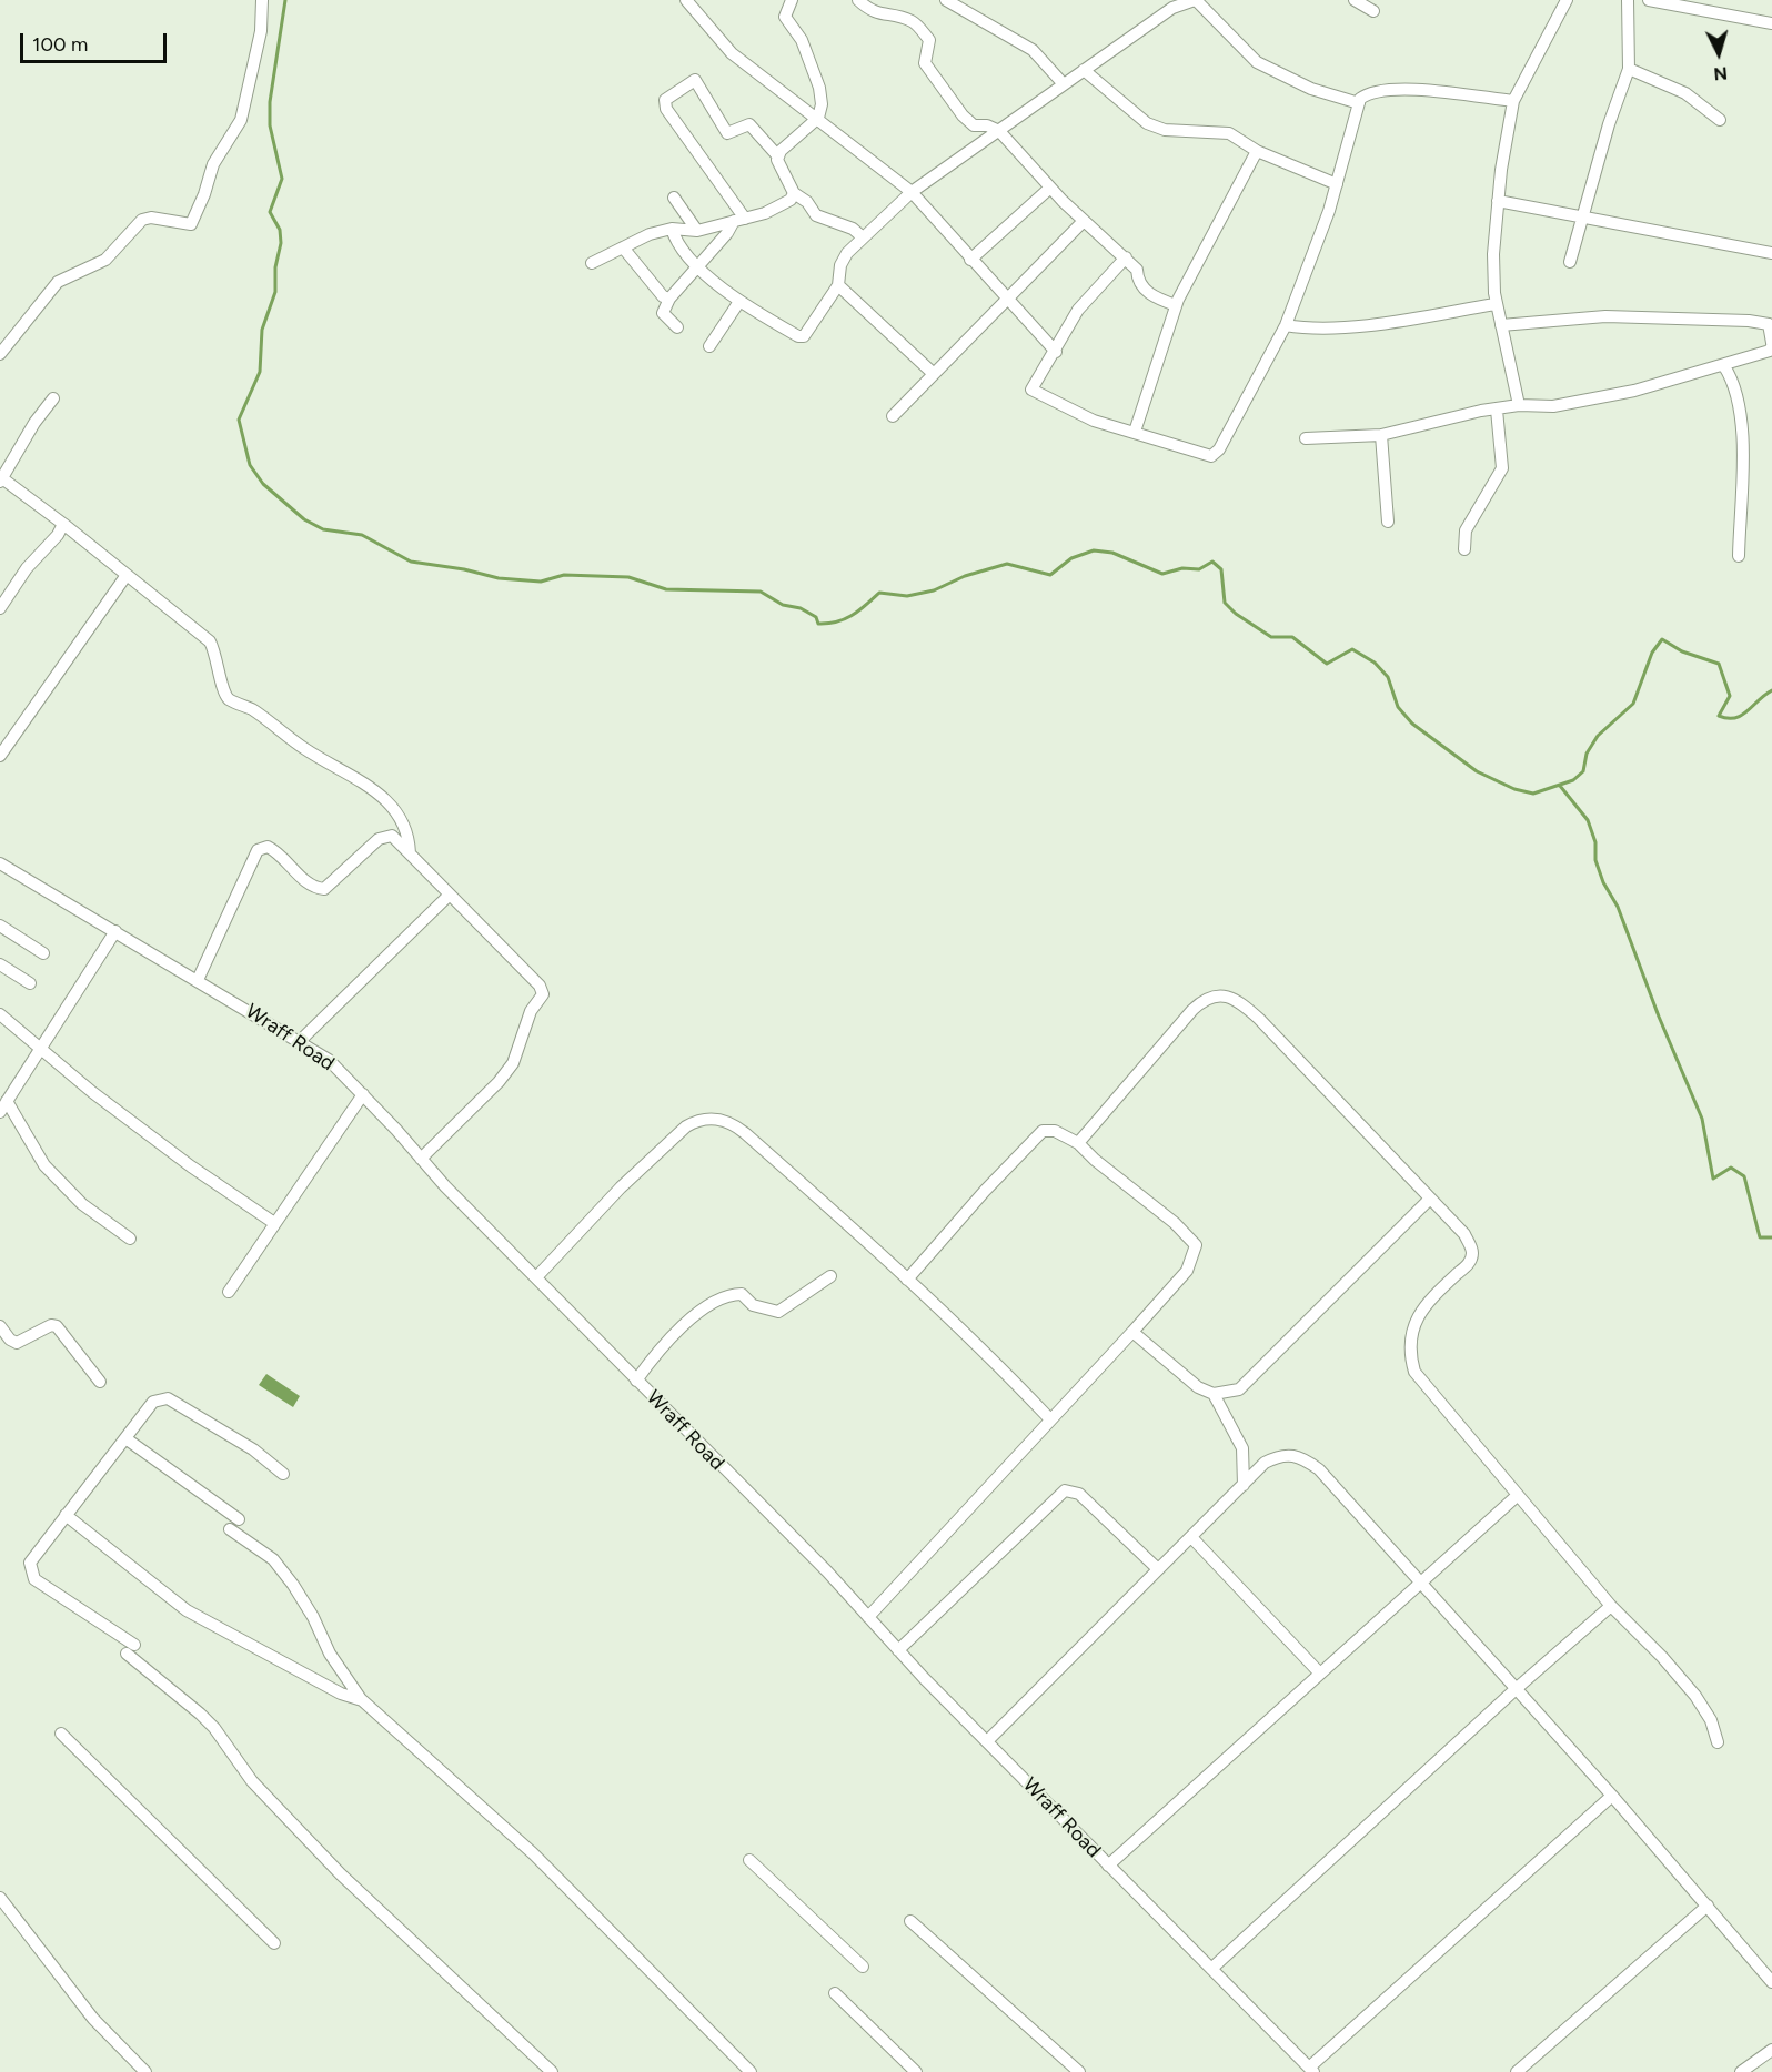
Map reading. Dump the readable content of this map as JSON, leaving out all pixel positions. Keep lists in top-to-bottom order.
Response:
{
  "streets": {
    "street": ["Wraff Road"]
  },
  "scale_bar": "100 m",
  "north": "bottom"
}
